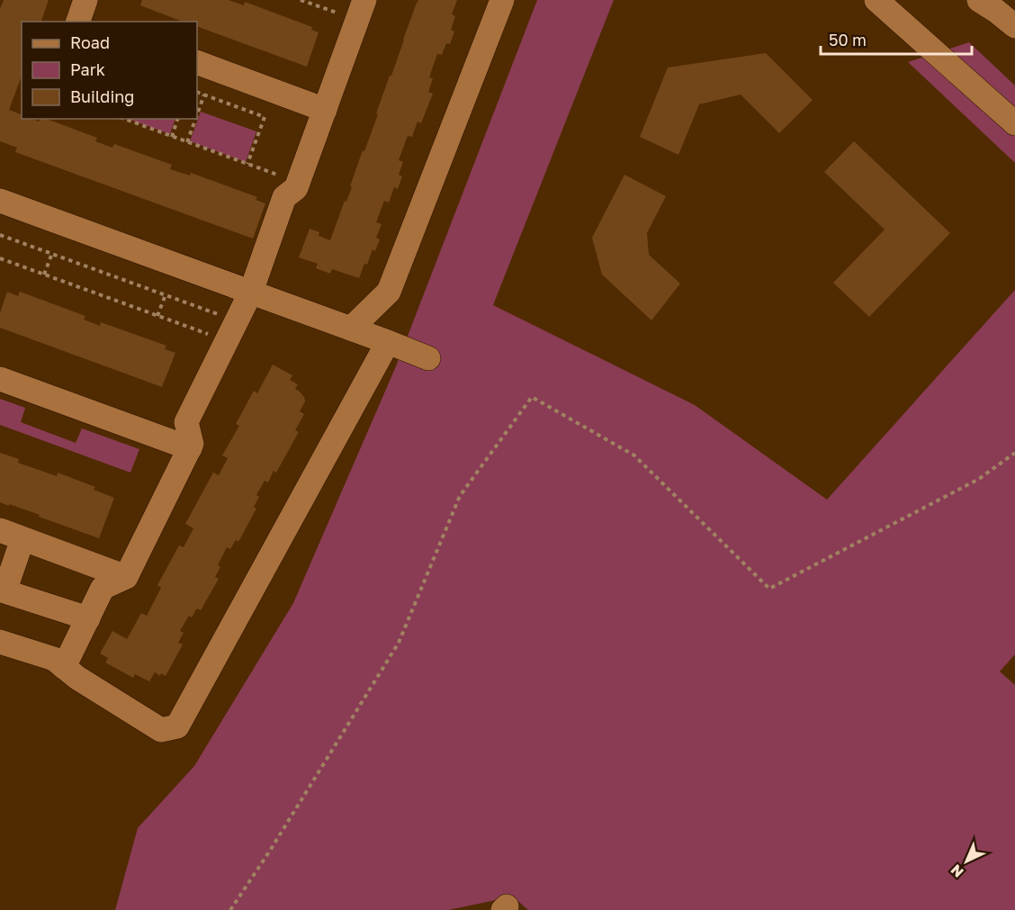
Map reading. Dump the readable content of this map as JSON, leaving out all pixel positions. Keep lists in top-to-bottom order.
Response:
{
  "legend": ["Road", "Park", "Building"],
  "scale_bar": "50 m",
  "north": "bottom left"
}
